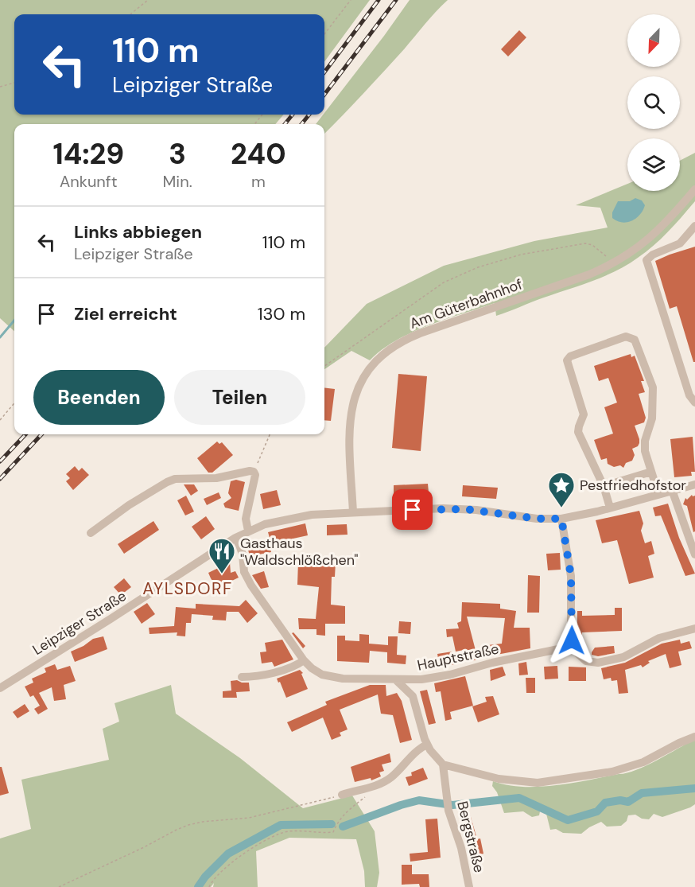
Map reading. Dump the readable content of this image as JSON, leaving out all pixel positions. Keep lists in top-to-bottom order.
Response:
{
  "streets": {
    "street": [
      "Am Güterbahnhof",
      "Leipziger Straße",
      "Hauptstraße",
      "Bergstraße"
    ]
  },
  "crossings": [
    ["Am Güterbahnhof", "Leipziger Straße"],
    ["Leipziger Straße", "Hauptstraße"]
  ],
  "districts": ["AYLSDORF"],
  "places": {
    "place": ["Pestfriedhofstor"],
    "restaurant": ["Gasthaus \"Waldschlößchen\""]
  },
  "north": "bottom left",
  "page": {
    "turn": ["110 m", "Leipziger Straße"],
    "eta": [
      "14:29",
      "Ankunft",
      "3",
      "Min.",
      "240",
      "m"
    ],
    "list": [
      {
        "name": "Links abbiegen",
        "note": "Leipziger Straße",
        "value": "110 m"
      },
      {
        "name": "Ziel erreicht",
        "value": "130 m"
      }
    ],
    "buttons": ["Beenden", "Teilen"]
  }
}
